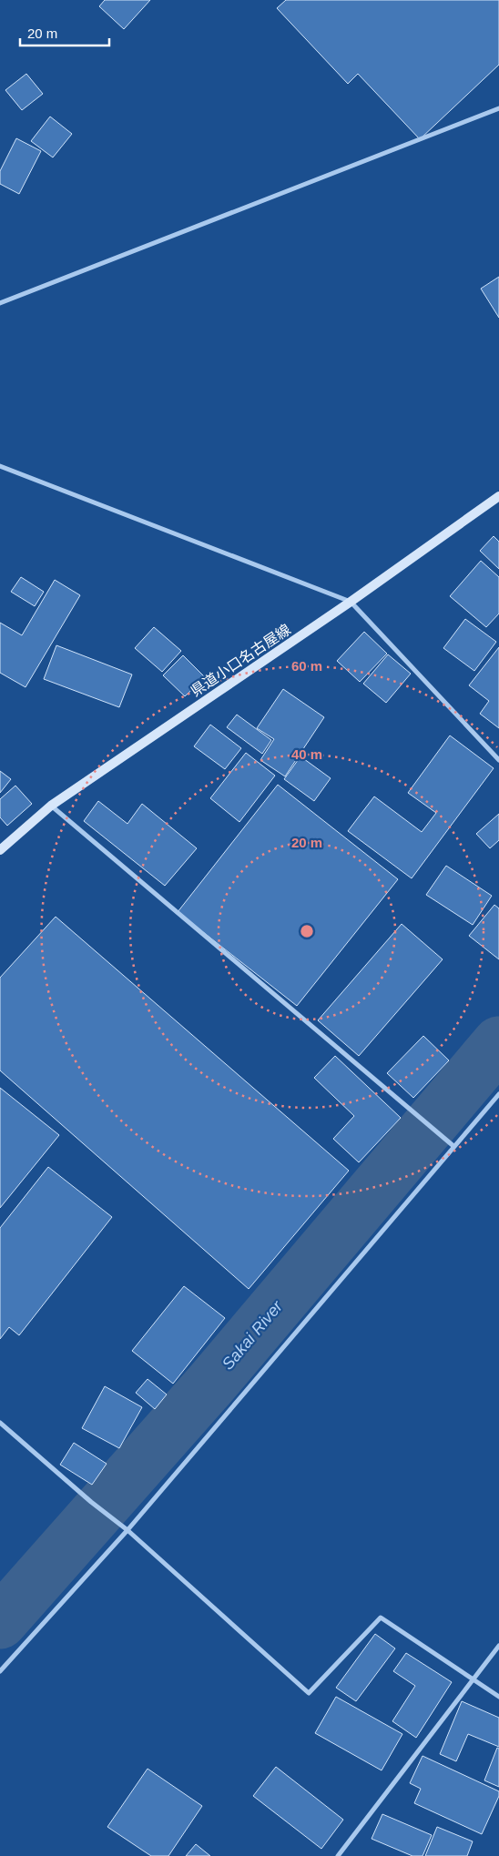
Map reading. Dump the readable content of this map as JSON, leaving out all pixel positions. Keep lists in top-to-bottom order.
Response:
{
  "streets": {
    "main road": ["県道小口名古屋線"]
  },
  "water": ["Sakai River"],
  "scale_bar": "20 m",
  "rings": ["60 m", "40 m", "20 m"]
}
